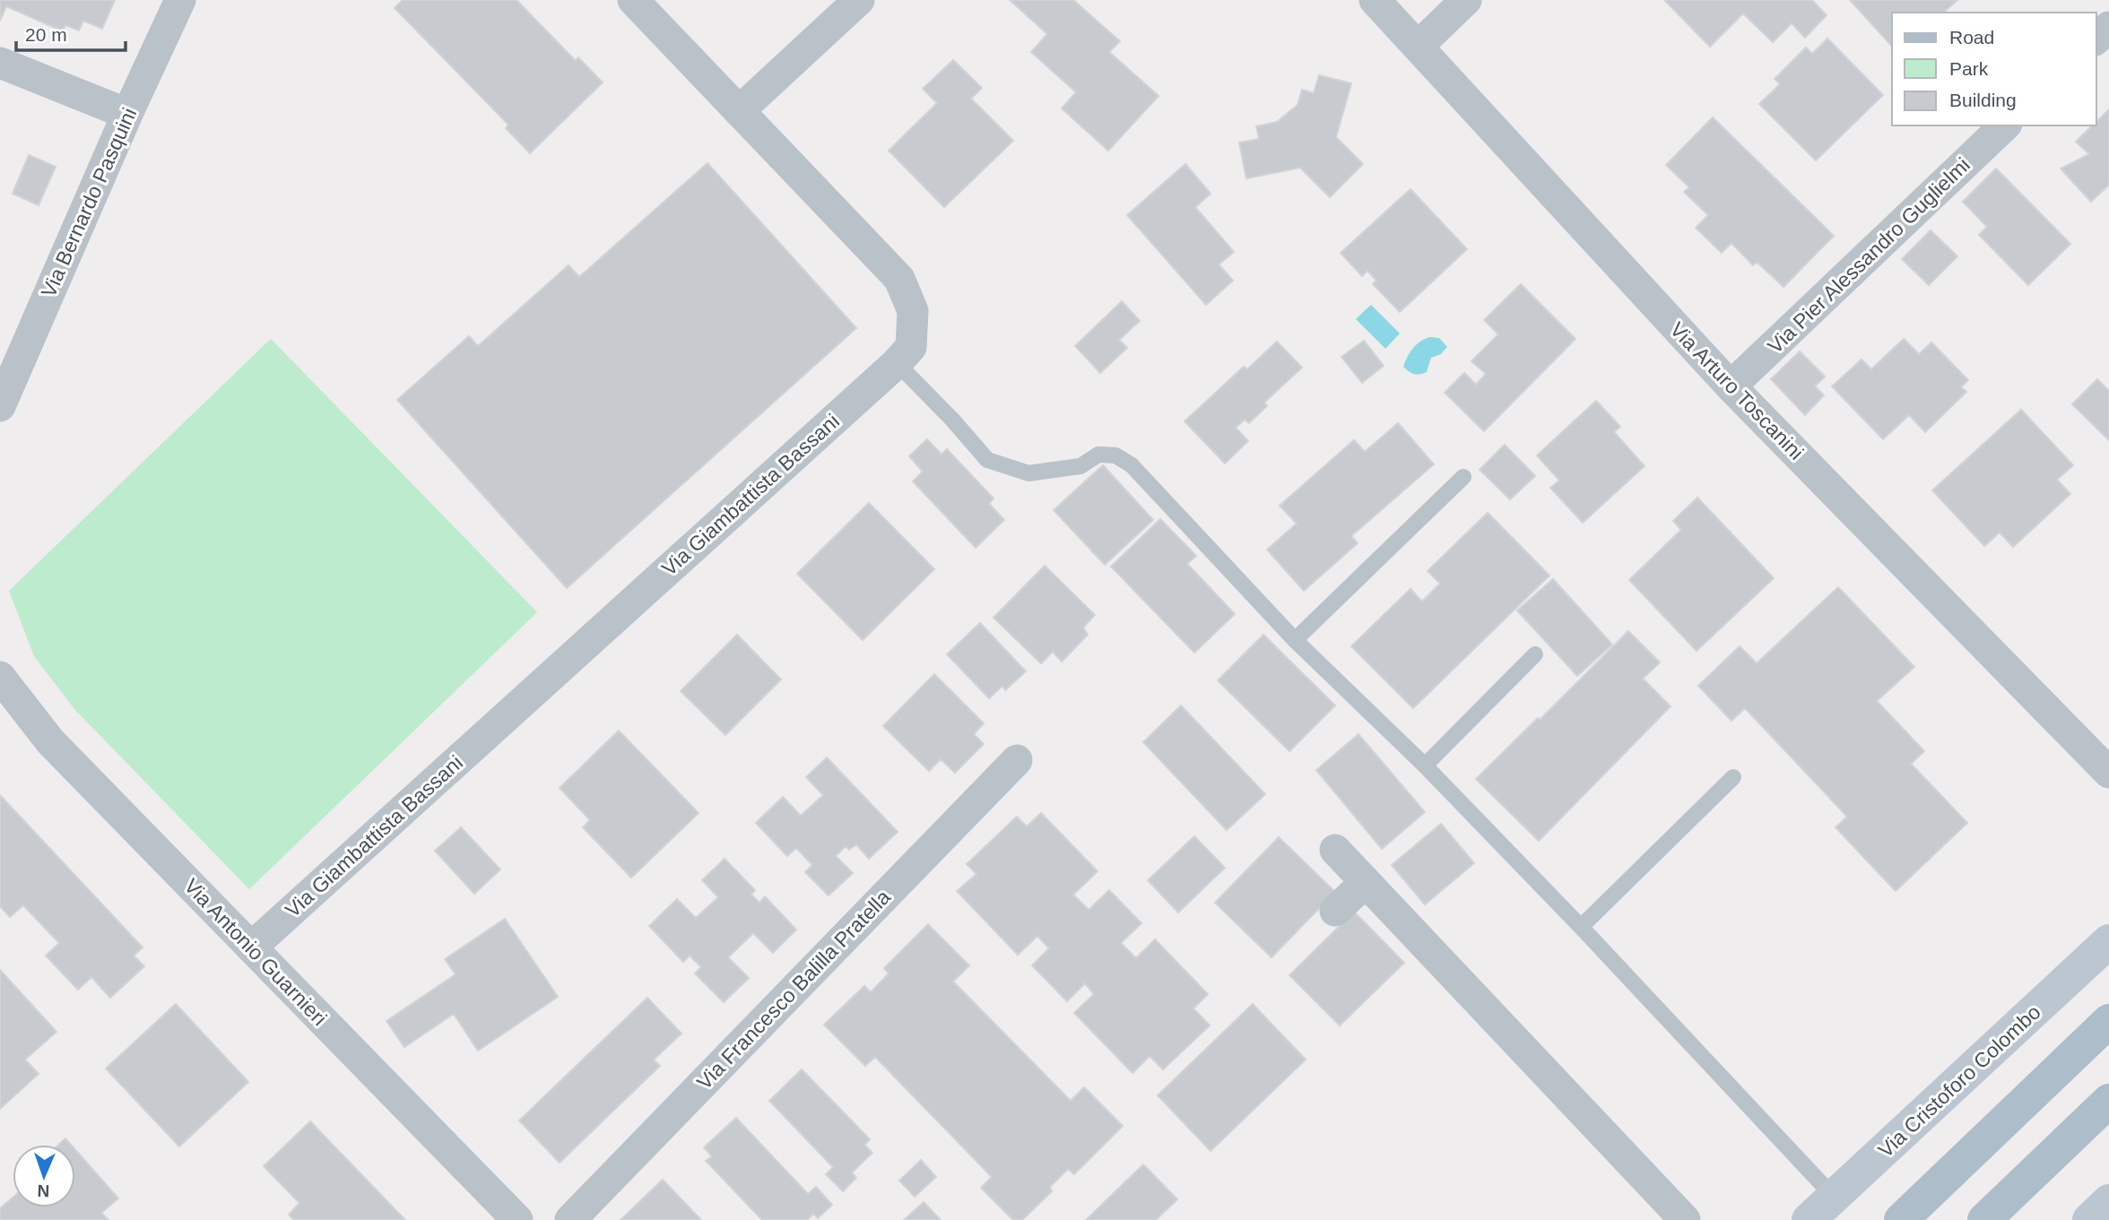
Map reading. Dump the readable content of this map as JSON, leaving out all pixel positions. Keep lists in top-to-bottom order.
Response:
{
  "streets": {
    "street": [
      "Via Bernardo Pasquini",
      "Via Pier Alessandro Guglielmi",
      "Via Arturo Toscanini",
      "Via Giambattista Bassani",
      "Via Antonio Guarnieri",
      "Via Francesco Balilla Pratella",
      "Via Cristoforo Colombo"
    ]
  },
  "crossings": [
    ["Via Pier Alessandro Guglielmi", "Via Arturo Toscanini"],
    ["Via Giambattista Bassani", "Via Antonio Guarnieri"]
  ],
  "legend": ["Road", "Park", "Building"],
  "scale_bar": "20 m",
  "north": "bottom"
}
